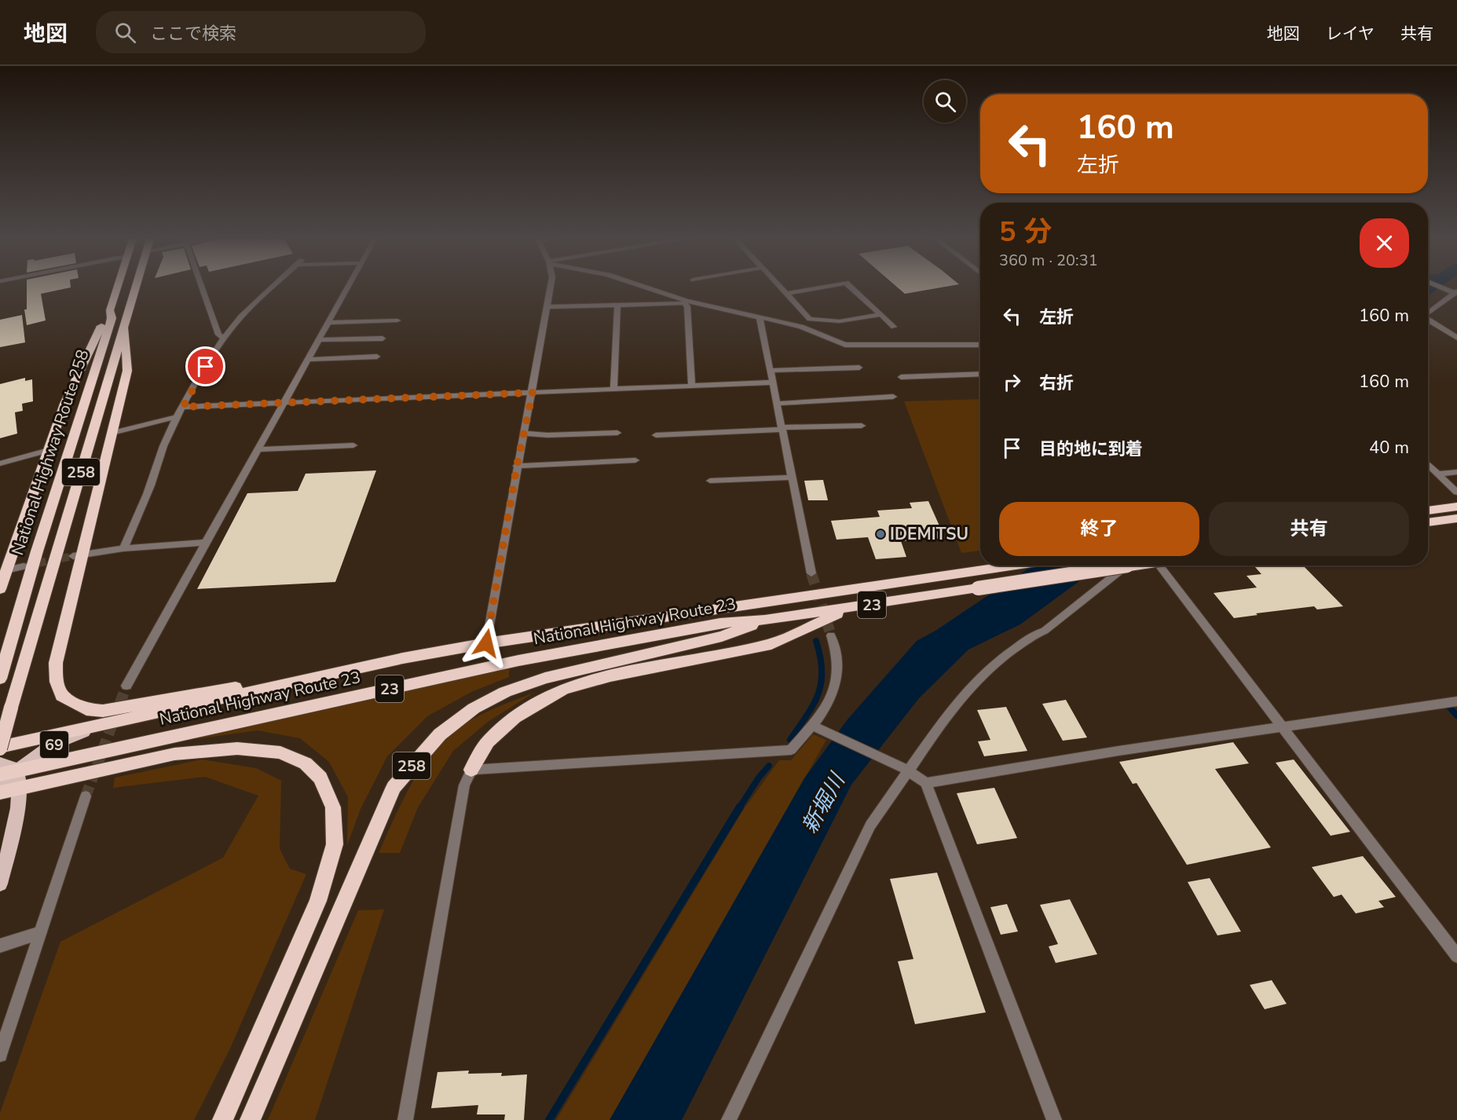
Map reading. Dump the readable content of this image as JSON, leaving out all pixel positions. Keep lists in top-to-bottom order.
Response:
{
  "streets": {
    "highway": [
      "National Highway Route 258",
      "258",
      "23",
      "National Highway Route 23"
    ],
    "main road": ["69"]
  },
  "crossings": [
    ["National Highway Route 258", "258"],
    ["National Highway Route 258", "National Highway Route 23"],
    ["258", "National Highway Route 23"],
    ["National Highway Route 23", "69"]
  ],
  "water": ["新堀川"],
  "places": ["IDEMITSU"],
  "page": {
    "header": "地図",
    "search": "ここで検索",
    "nav": ["地図", "レイヤ", "共有"],
    "turn": ["160 m", "左折"],
    "heading": ["5 分", "360 m · 20:31"],
    "list": [
      {
        "name": "左折",
        "value": "160 m"
      },
      {
        "name": "右折",
        "value": "160 m"
      },
      {
        "name": "目的地に到着",
        "value": "40 m"
      }
    ],
    "buttons": ["終了", "共有"]
  }
}
